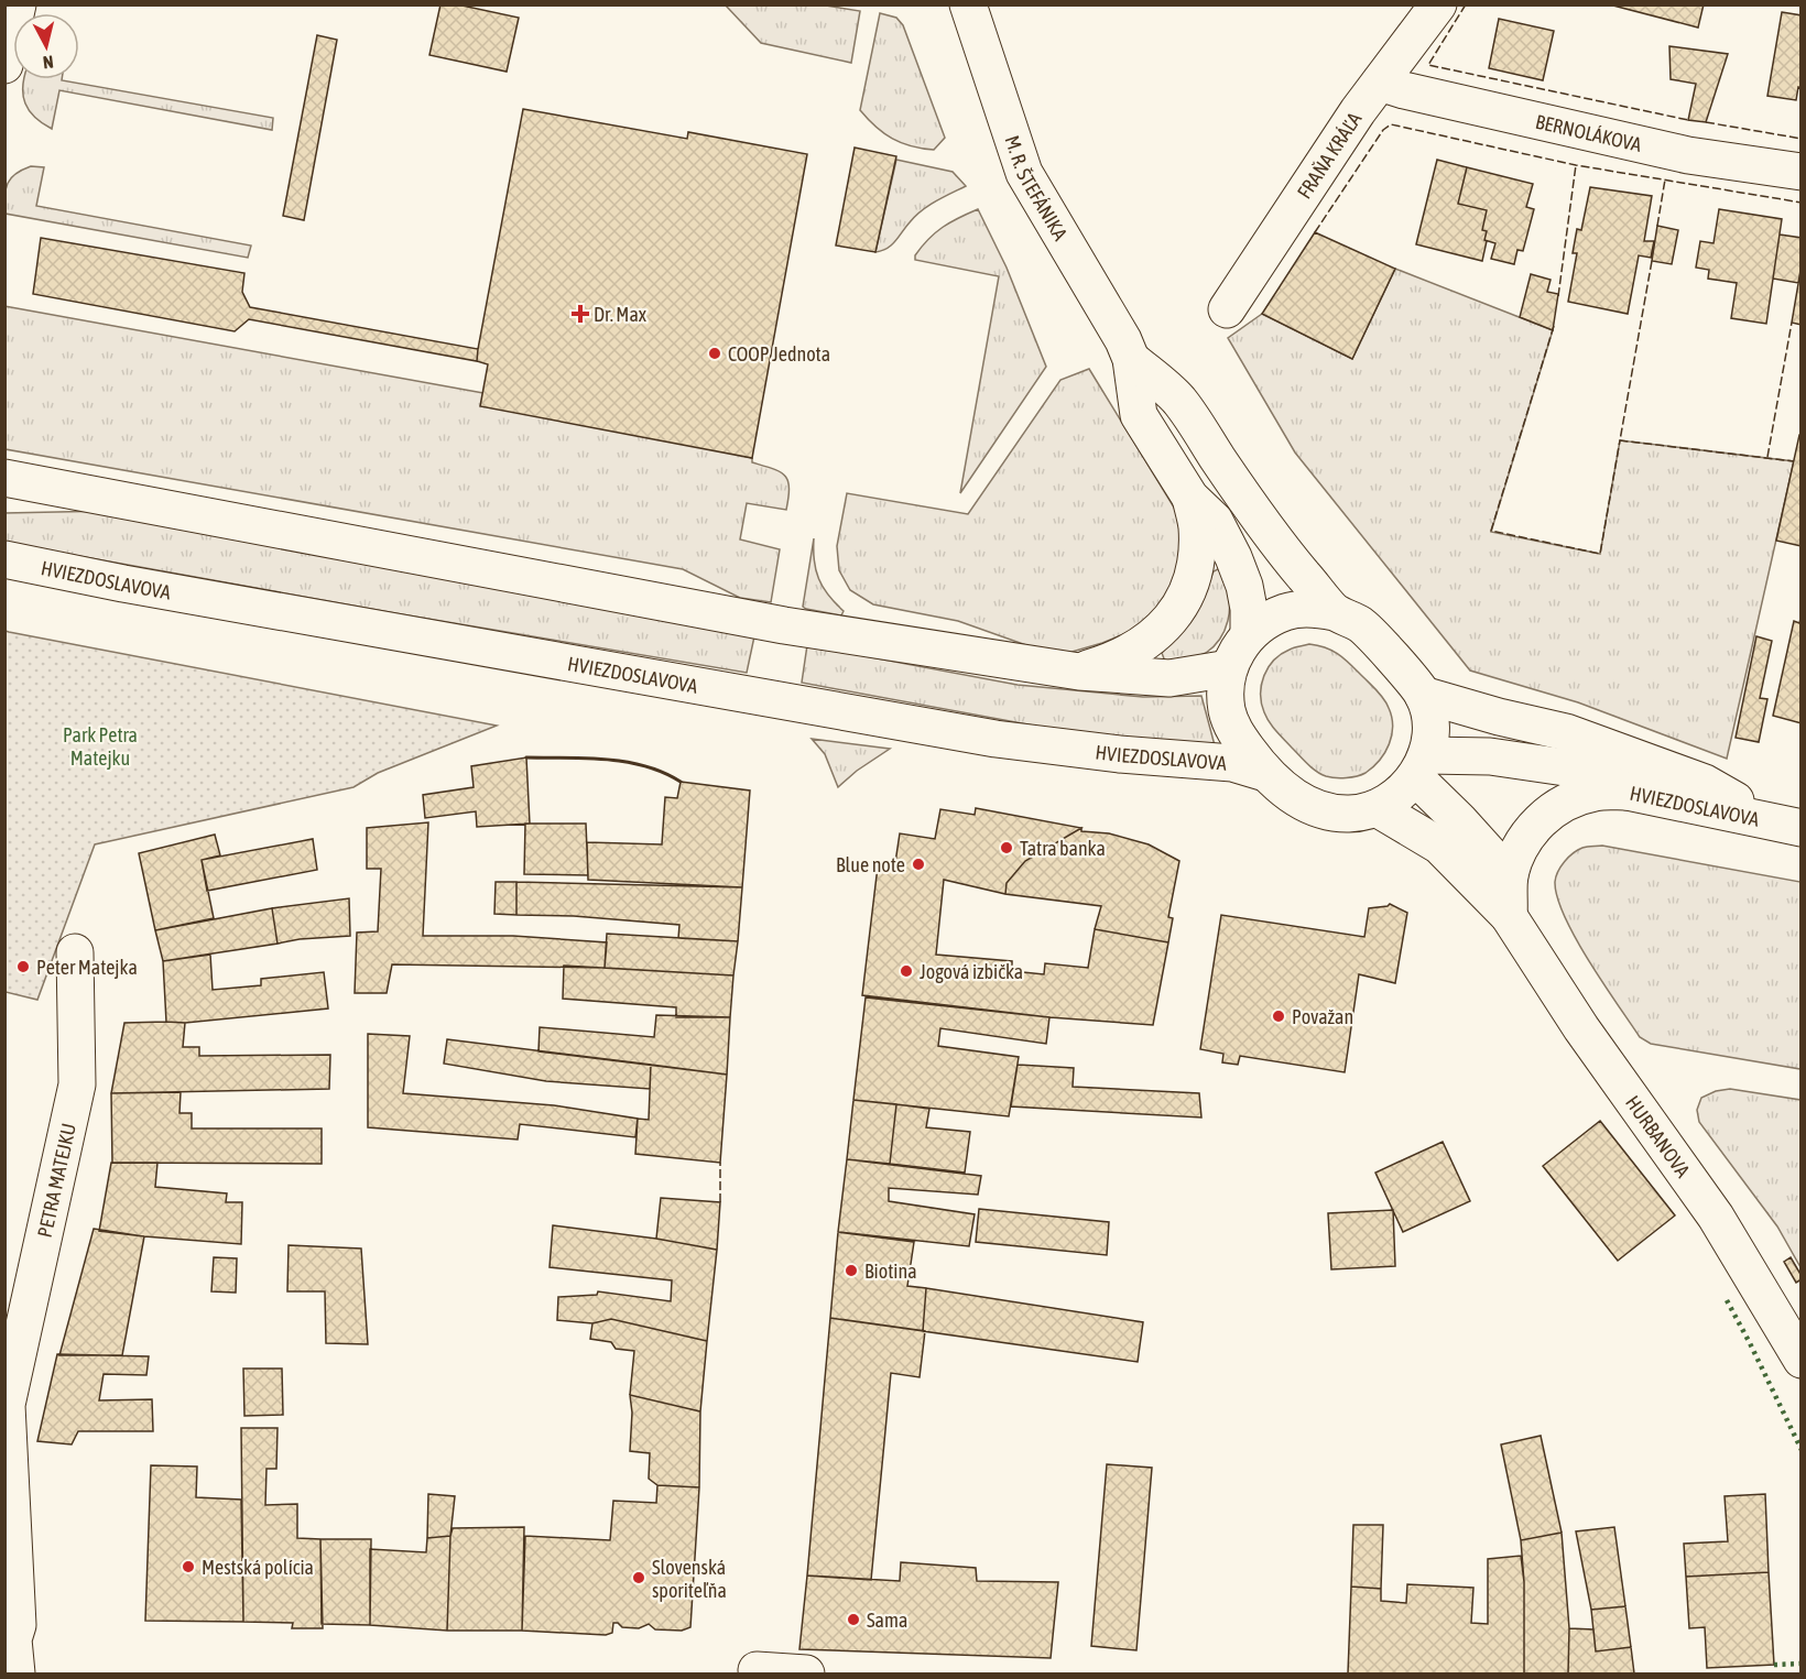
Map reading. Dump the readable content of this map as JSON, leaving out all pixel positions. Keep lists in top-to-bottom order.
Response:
{
  "streets": {
    "street": [
      "BERNOLÁKOVA",
      "FRAŇA KRÁĽA",
      "M. R. ŠTEFÁNIKA",
      "HVIEZDOSLAVOVA",
      "HURBANOVA",
      "PETRA MATEJKU"
    ]
  },
  "crossings": [
    ["BERNOLÁKOVA", "FRAŇA KRÁĽA"],
    ["M. R. ŠTEFÁNIKA", "HVIEZDOSLAVOVA"],
    ["M. R. ŠTEFÁNIKA", "HURBANOVA"],
    ["HVIEZDOSLAVOVA", "HURBANOVA"]
  ],
  "parks": ["Park Petra Matejku"],
  "places": {
    "health": ["Dr. Max"],
    "other": [
      "COOP Jednota",
      "Tatra banka",
      "Blue note",
      "Peter Matejka",
      "Jogová izbička",
      "Považan",
      "Biotina",
      "Mestská polícia",
      "Slovenská sporiteľňa",
      "Sama"
    ]
  },
  "north": "bottom"
}
